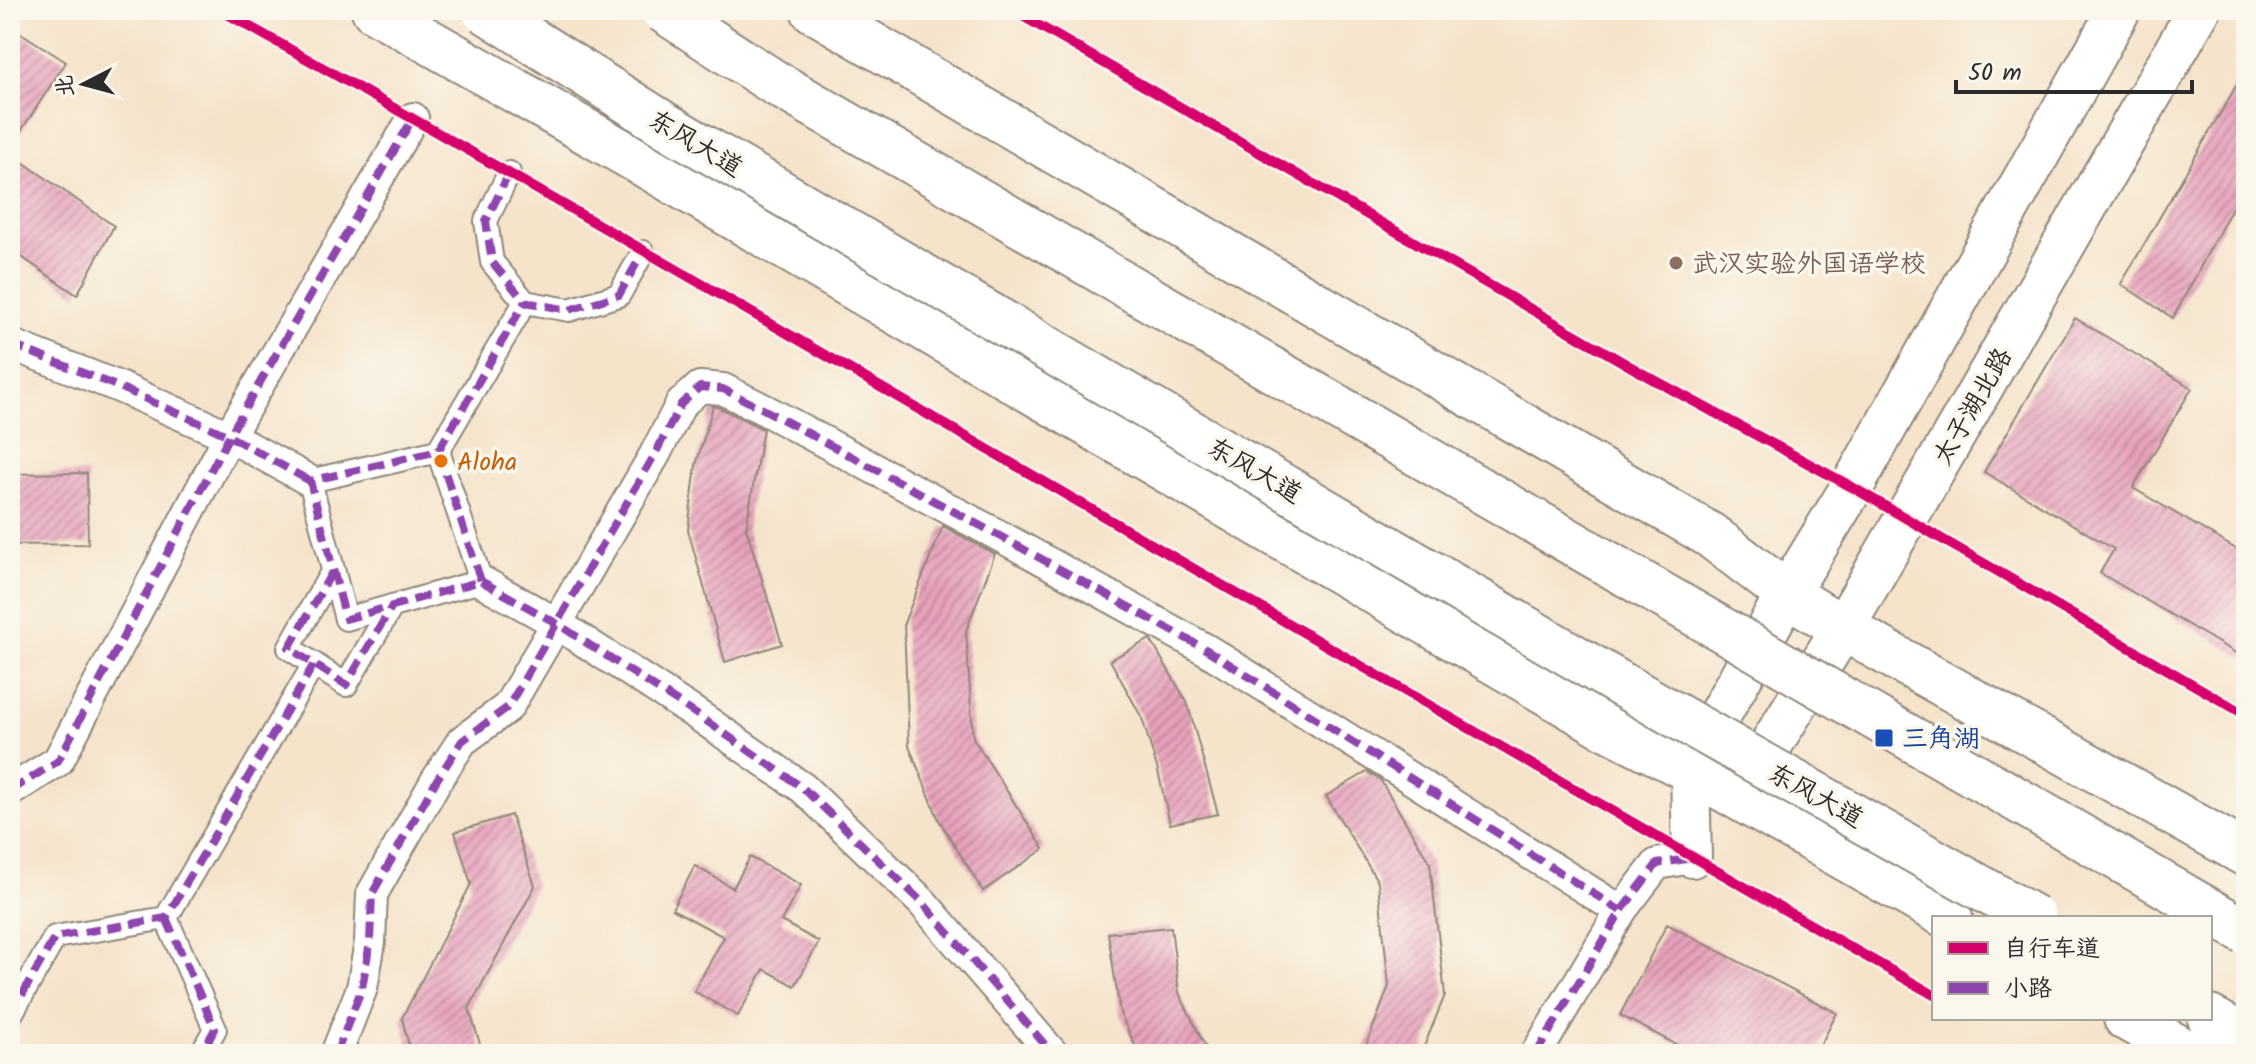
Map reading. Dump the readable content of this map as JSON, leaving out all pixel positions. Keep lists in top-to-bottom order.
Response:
{
  "streets": {
    "main road": ["东风大道", "太子湖北路"]
  },
  "places": {
    "other": ["武汉实验外国语学校", "Aloha"],
    "transit": ["三角湖"]
  },
  "legend": ["自行车道", "小路"],
  "scale_bar": "50 m",
  "north": "left"
}
